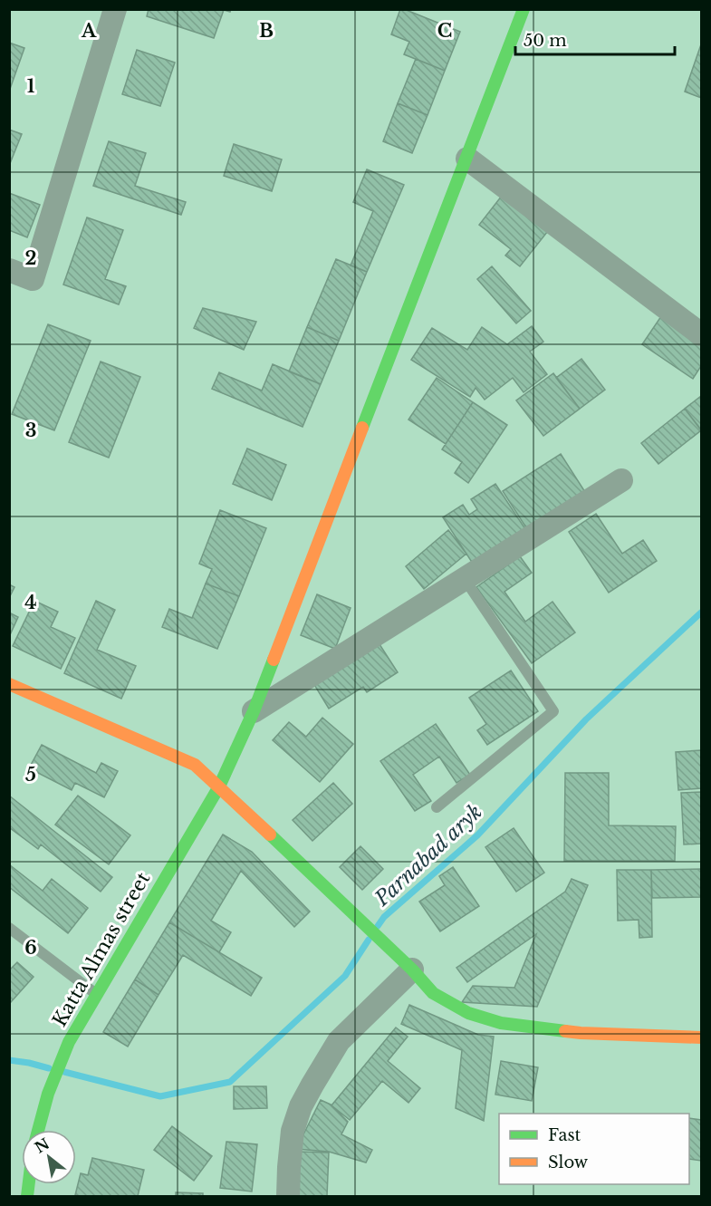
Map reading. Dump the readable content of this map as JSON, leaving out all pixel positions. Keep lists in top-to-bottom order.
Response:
{
  "streets": {
    "street": ["Katta Almas street"]
  },
  "water": ["Parnabad aryk"],
  "legend": ["Fast", "Slow"],
  "scale_bar": "50 m",
  "north": "top left",
  "grid": {
    "columns": ["A", "B", "C"],
    "rows": [
      "1",
      "2",
      "3",
      "4",
      "5",
      "6"
    ]
  }
}
